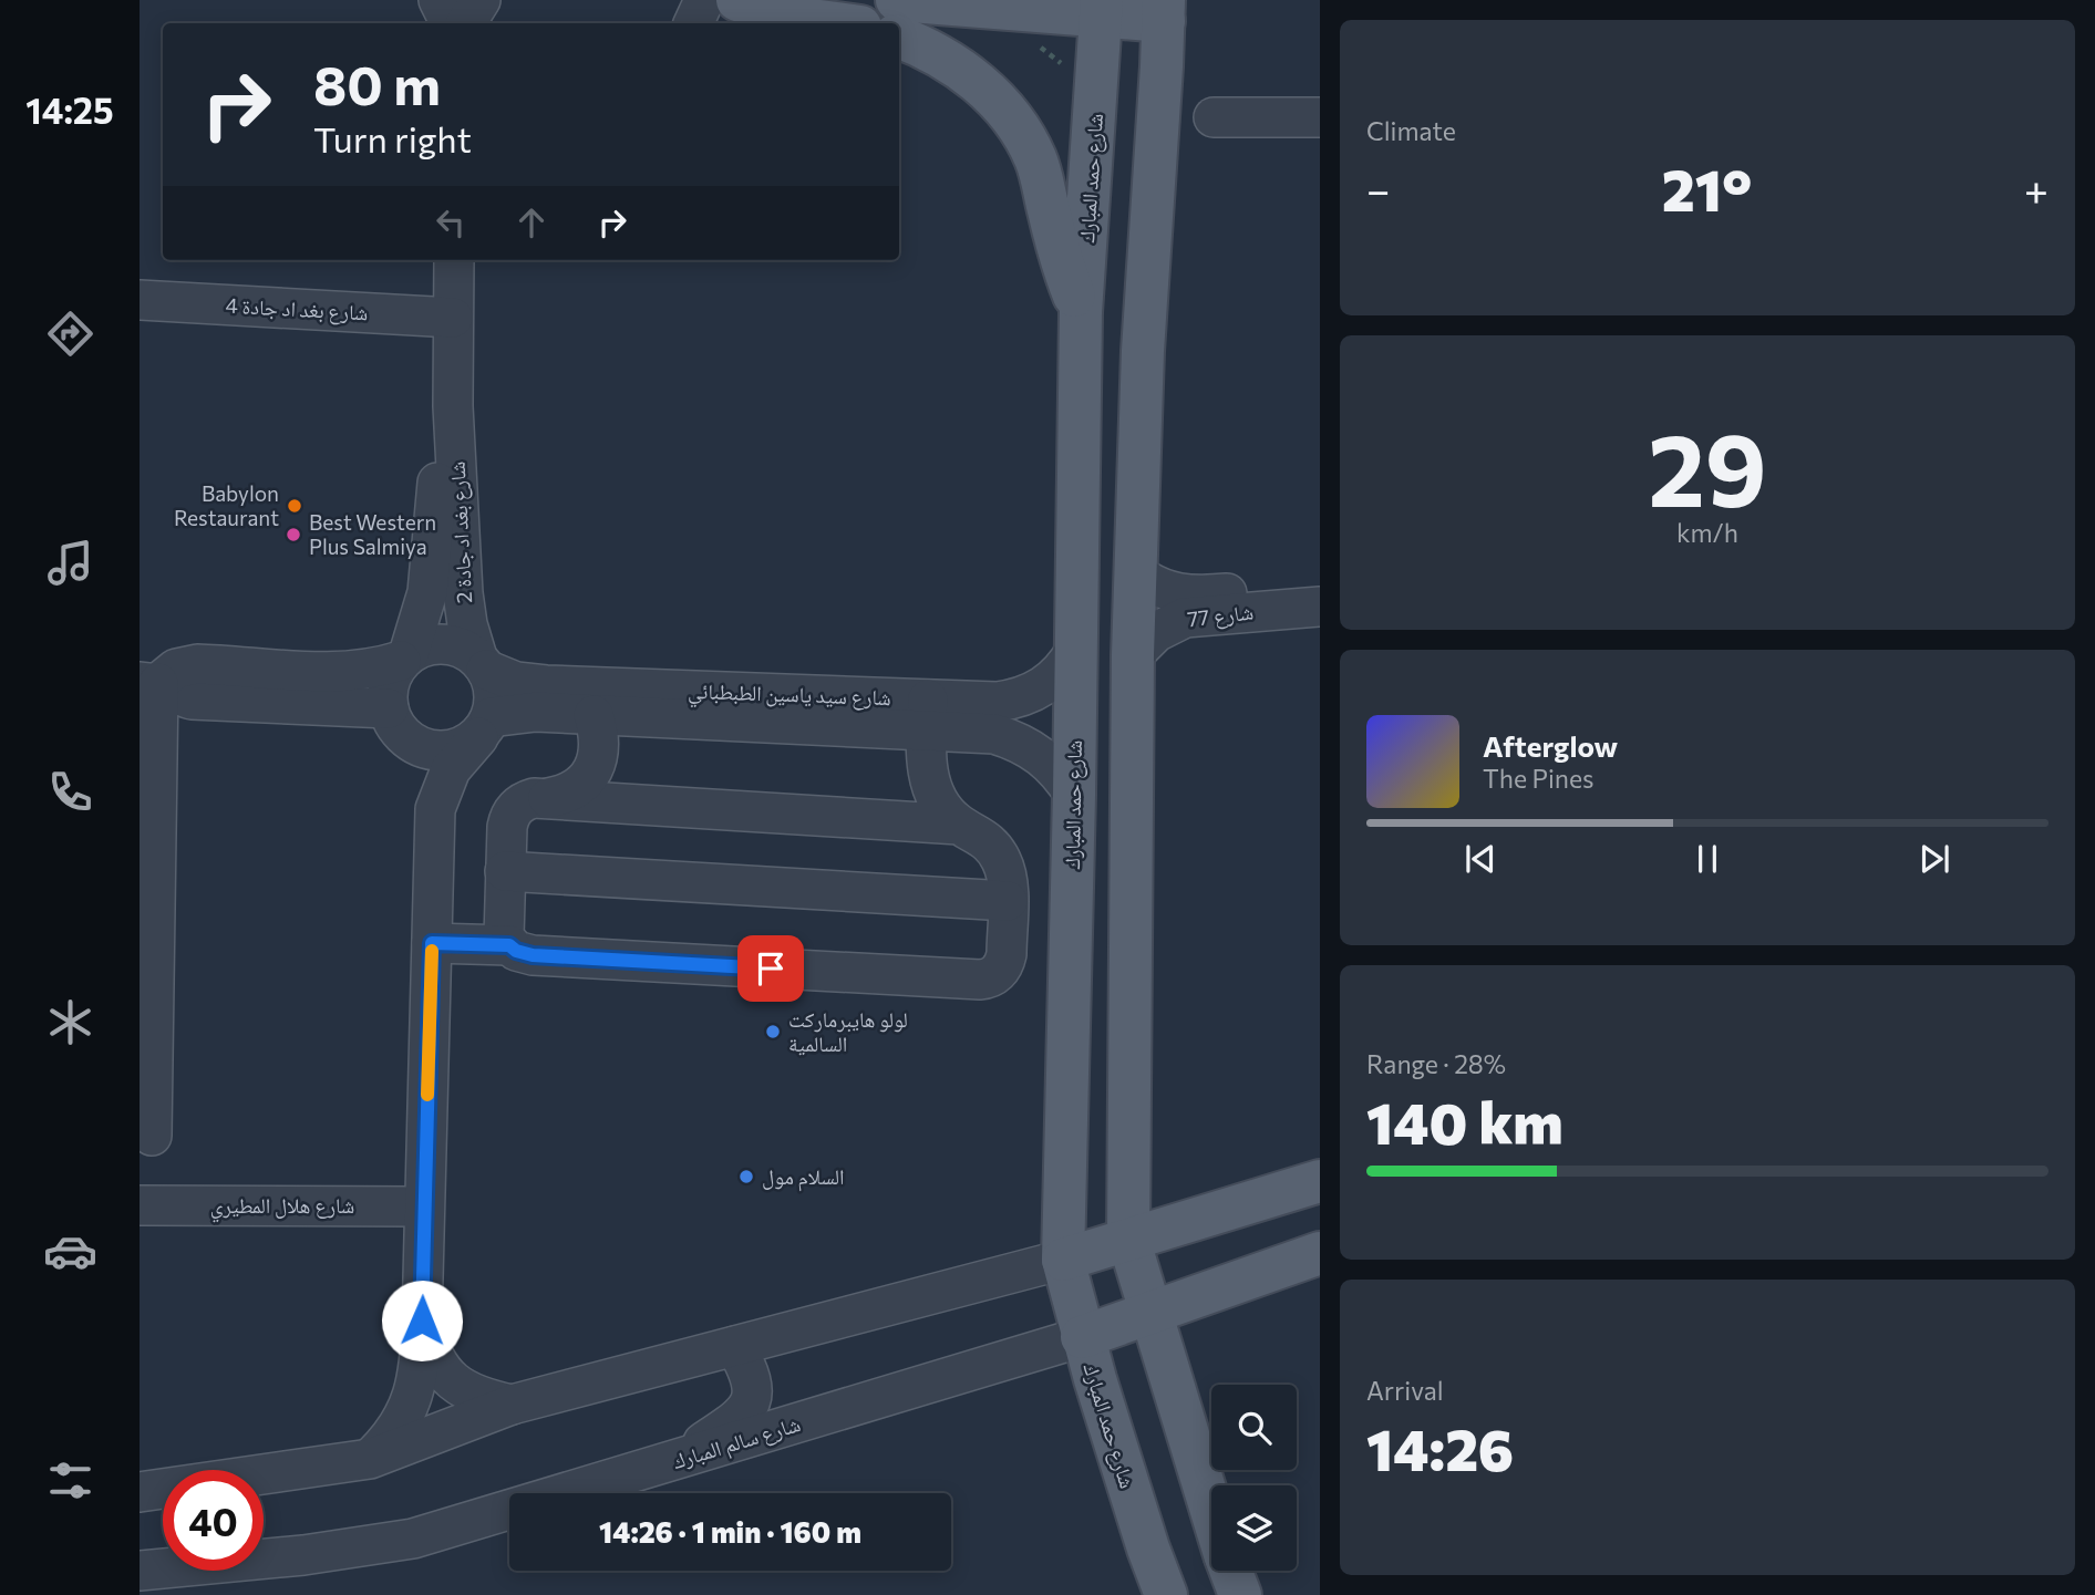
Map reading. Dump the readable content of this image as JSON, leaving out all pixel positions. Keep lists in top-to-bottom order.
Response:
{
  "streets": {
    "main road": ["شارع حمد المبارك", "شارع سالم المبارك"],
    "street": [
      "شارع بغد اد جادة 4",
      "شارع بغد اد جادة 2",
      "شارع 77",
      "شارع سيد ياسين الطبطبائي",
      "شارع هلال المطيري"
    ]
  },
  "crossings": [
    ["شارع حمد المبارك", "شارع سيد ياسين الطبطبائي"],
    ["شارع حمد المبارك", "شارع سالم المبارك"],
    ["شارع بغد اد جادة 4", "شارع بغد اد جادة 2"],
    ["شارع بغد اد جادة 2", "شارع سيد ياسين الطبطبائي"]
  ],
  "places": [
    "Babylon Restaurant",
    "Best Western Plus Salmiya",
    "لولو هايبرماركت السالمية",
    "السلام مول"
  ],
  "page": {
    "tabs": "14:25",
    "tile": [
      "Climate",
      ["29", "km/h"],
      ["Range · 28%", "140 km"],
      ["Arrival", "14:26"]
    ],
    "turn": ["80 m", "Turn right"],
    "heat": ["−", "21°", "+"],
    "song": ["Afterglow", "The Pines"],
    "limit": "40",
    "trip": "14:26 · 1 min · 160 m"
  }
}
